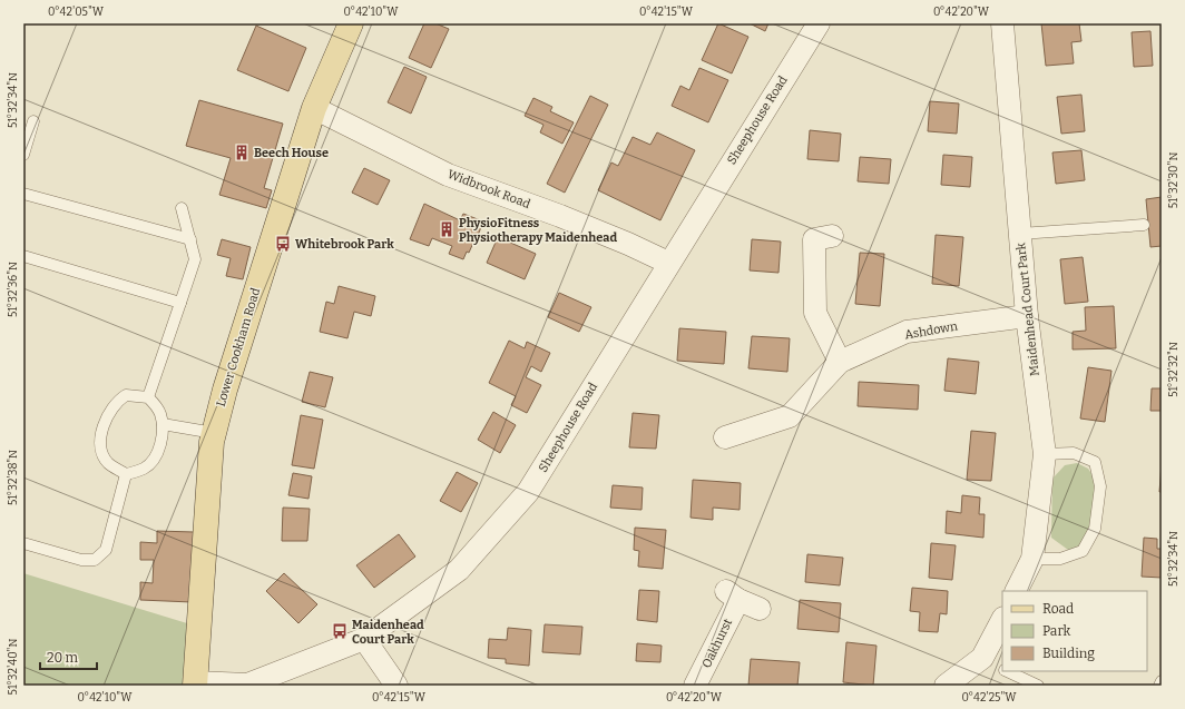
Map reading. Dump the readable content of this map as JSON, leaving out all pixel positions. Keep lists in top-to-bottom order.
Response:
{
  "streets": {
    "main road": ["Lower Cookham Road"],
    "street": [
      "Sheephouse Road",
      "Widbrook Road",
      "Maidenhead Court Park",
      "Ashdown",
      "Oakhurst"
    ]
  },
  "crossings": [
    ["Sheephouse Road", "Widbrook Road"],
    ["Sheephouse Road", "Lower Cookham Road"],
    ["Widbrook Road", "Lower Cookham Road"],
    ["Maidenhead Court Park", "Ashdown"]
  ],
  "places": {
    "building": ["Beech House", "PhysioFitness Physiotherapy Maidenhead"],
    "bus stop": ["Whitebrook Park", "Maidenhead Court Park"]
  },
  "legend": ["Road", "Park", "Building"],
  "scale_bar": "20 m",
  "coordinates": [
    "0°42'05\"W",
    "0°42'10\"W",
    "0°42'15\"W",
    "0°42'20\"W",
    "51°32'34\"N",
    "51°32'30\"N",
    "51°32'36\"N",
    "51°32'32\"N",
    "51°32'38\"N",
    "51°32'40\"N",
    "0°42'25\"W"
  ]
}
